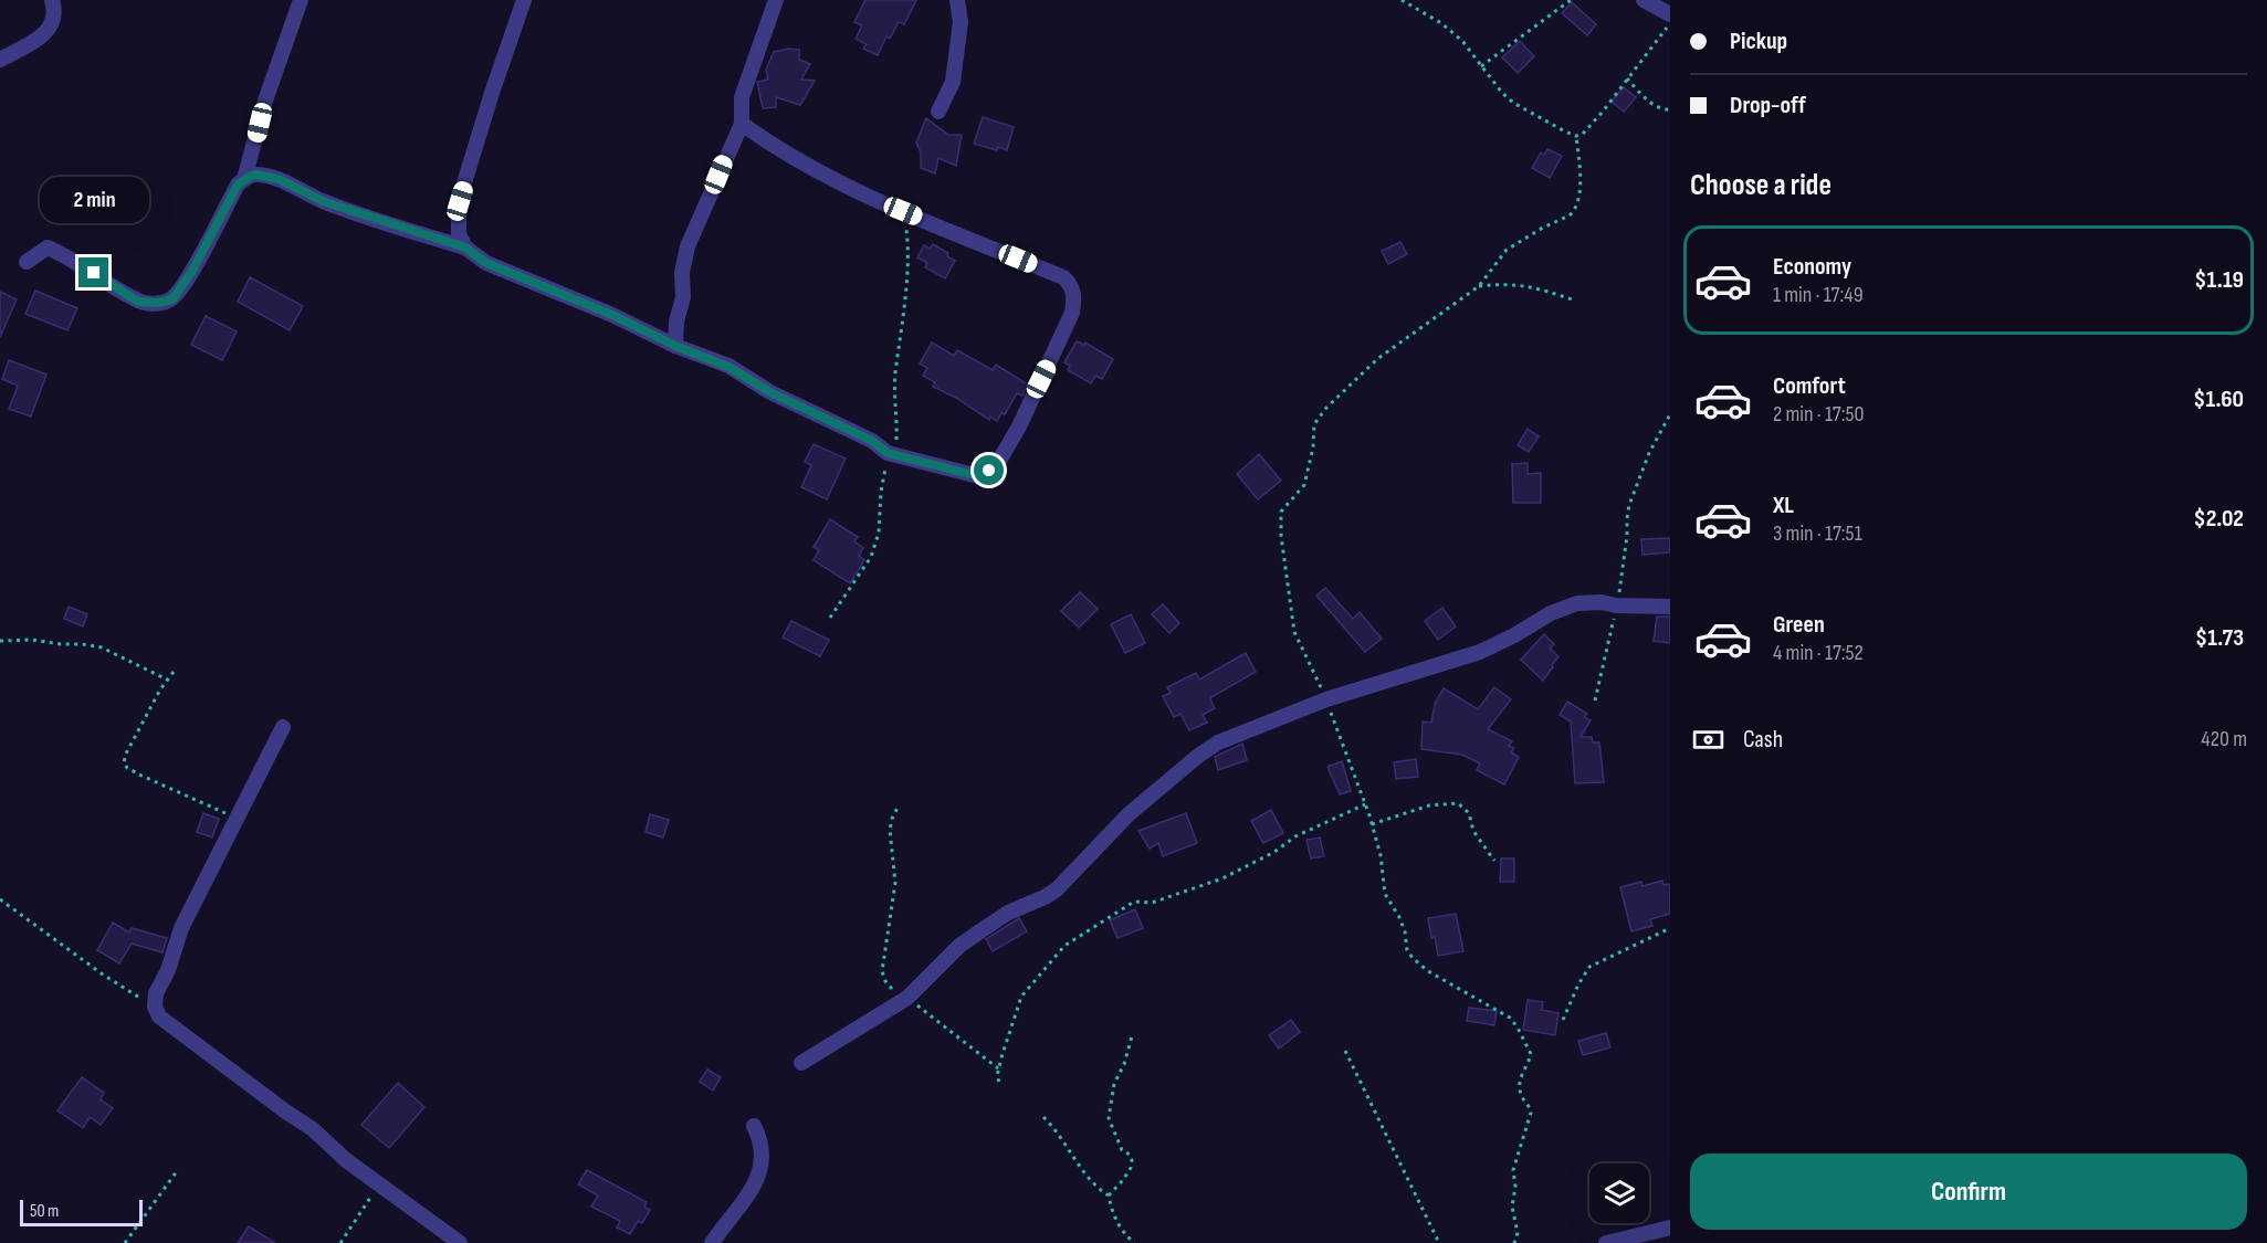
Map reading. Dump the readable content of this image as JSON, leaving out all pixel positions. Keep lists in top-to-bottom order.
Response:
{
  "scale_bar": "50 m",
  "page": {
    "banner": ["Pickup", "Drop-off"],
    "heading": "Choose a ride",
    "bubble": "2 min",
    "list": [
      {
        "name": "Economy",
        "note": "1 min · 17:49",
        "value": "$1.19"
      },
      {
        "name": "Comfort",
        "note": "2 min · 17:50",
        "value": "$1.60"
      },
      {
        "name": "XL",
        "note": "3 min · 17:51",
        "value": "$2.02"
      },
      {
        "name": "Green",
        "note": "4 min · 17:52",
        "value": "$1.73"
      }
    ],
    "pay": ["Cash", "420 m"],
    "buttons": "Confirm",
    "scale": "50 m"
  }
}
